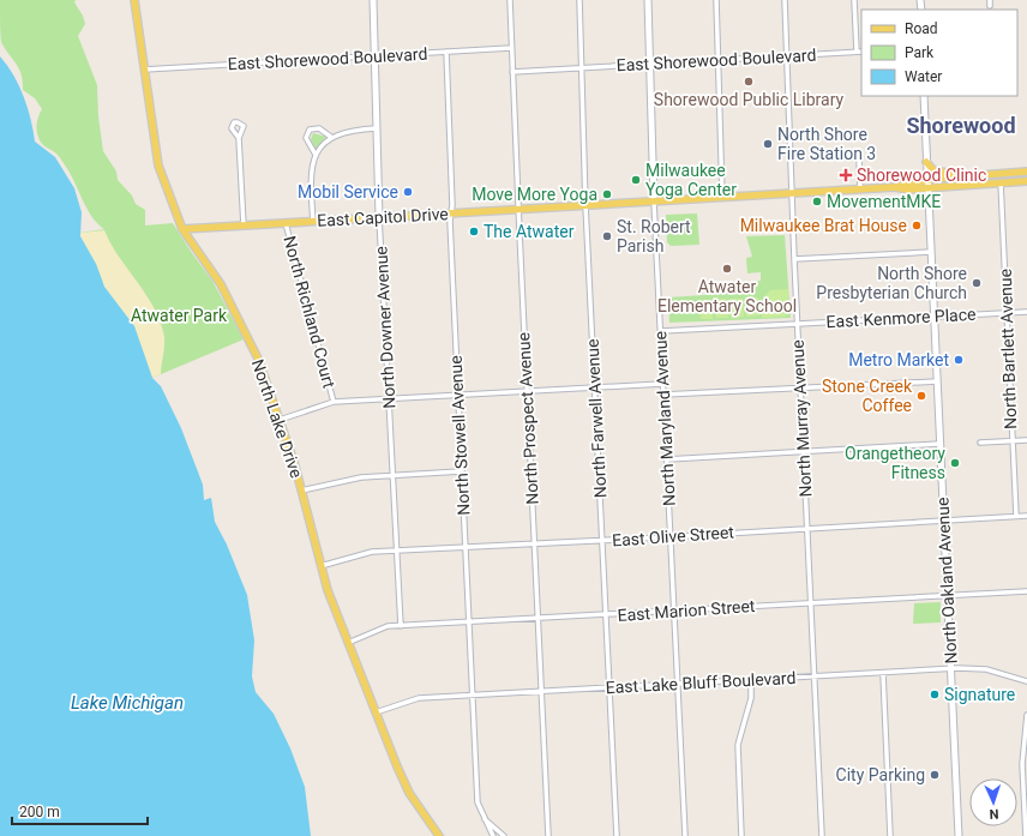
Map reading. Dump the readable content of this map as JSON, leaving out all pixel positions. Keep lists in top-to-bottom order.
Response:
{
  "streets": {
    "main road": [
      "East Capitol Drive",
      "North Downer Avenue",
      "North Lake Drive",
      "North Maryland Avenue",
      "North Oakland Avenue"
    ],
    "street": [
      "East Shorewood Boulevard",
      "North Richland Court",
      "East Kenmore Place",
      "North Bartlett Avenue",
      "North Prospect Avenue",
      "North Farwell Avenue",
      "North Murray Avenue",
      "North Stowell Avenue",
      "East Olive Street",
      "East Marion Street",
      "East Lake Bluff Boulevard"
    ]
  },
  "crossings": [
    ["East Shorewood Boulevard", "North Downer Avenue"],
    ["East Shorewood Boulevard", "North Lake Drive"],
    ["East Shorewood Boulevard", "North Prospect Avenue"],
    ["East Shorewood Boulevard", "North Farwell Avenue"],
    ["East Shorewood Boulevard", "North Maryland Avenue"],
    ["East Shorewood Boulevard", "North Murray Avenue"],
    ["East Shorewood Boulevard", "North Stowell Avenue"],
    ["East Capitol Drive", "North Richland Court"],
    ["East Capitol Drive", "North Downer Avenue"],
    ["East Capitol Drive", "North Bartlett Avenue"],
    ["East Capitol Drive", "North Lake Drive"],
    ["East Capitol Drive", "North Prospect Avenue"],
    ["East Capitol Drive", "North Farwell Avenue"],
    ["East Capitol Drive", "North Maryland Avenue"],
    ["East Capitol Drive", "North Murray Avenue"],
    ["East Capitol Drive", "North Stowell Avenue"],
    ["East Capitol Drive", "North Oakland Avenue"],
    ["East Kenmore Place", "North Bartlett Avenue"],
    ["East Kenmore Place", "North Maryland Avenue"],
    ["East Kenmore Place", "North Murray Avenue"],
    ["East Kenmore Place", "North Oakland Avenue"],
    ["North Downer Avenue", "East Olive Street"],
    ["North Downer Avenue", "East Marion Street"],
    ["North Bartlett Avenue", "East Olive Street"],
    ["North Lake Drive", "East Olive Street"],
    ["North Lake Drive", "East Marion Street"],
    ["North Lake Drive", "East Lake Bluff Boulevard"],
    ["North Prospect Avenue", "East Olive Street"],
    ["North Prospect Avenue", "East Marion Street"],
    ["North Prospect Avenue", "East Lake Bluff Boulevard"],
    ["North Farwell Avenue", "East Olive Street"],
    ["North Farwell Avenue", "East Marion Street"],
    ["North Farwell Avenue", "East Lake Bluff Boulevard"],
    ["North Maryland Avenue", "East Olive Street"],
    ["North Maryland Avenue", "East Marion Street"],
    ["North Maryland Avenue", "East Lake Bluff Boulevard"],
    ["North Murray Avenue", "East Olive Street"],
    ["North Murray Avenue", "East Marion Street"],
    ["North Murray Avenue", "East Lake Bluff Boulevard"],
    ["North Stowell Avenue", "East Olive Street"],
    ["North Stowell Avenue", "East Marion Street"],
    ["North Stowell Avenue", "East Lake Bluff Boulevard"],
    ["East Olive Street", "North Oakland Avenue"],
    ["North Oakland Avenue", "East Marion Street"],
    ["North Oakland Avenue", "East Lake Bluff Boulevard"]
  ],
  "districts": ["Shorewood"],
  "water": ["Lake Michigan"],
  "parks": ["Atwater Park"],
  "places": {
    "other": [
      "Shorewood Public Library",
      "North Shore Fire Station 3",
      "Milwaukee Yoga Center",
      "Mobil Service",
      "Move More Yoga",
      "MovementMKE",
      "Milwaukee Brat House",
      "The Atwater",
      "St. Robert Parish",
      "Atwater Elementary School",
      "North Shore Presbyterian Church",
      "Metro Market",
      "Stone Creek Coffee",
      "Orangetheory Fitness",
      "Signature",
      "City Parking"
    ],
    "health": ["Shorewood Clinic"]
  },
  "legend": ["Road", "Park", "Water"],
  "scale_bar": "200 m",
  "north": "bottom"
}
